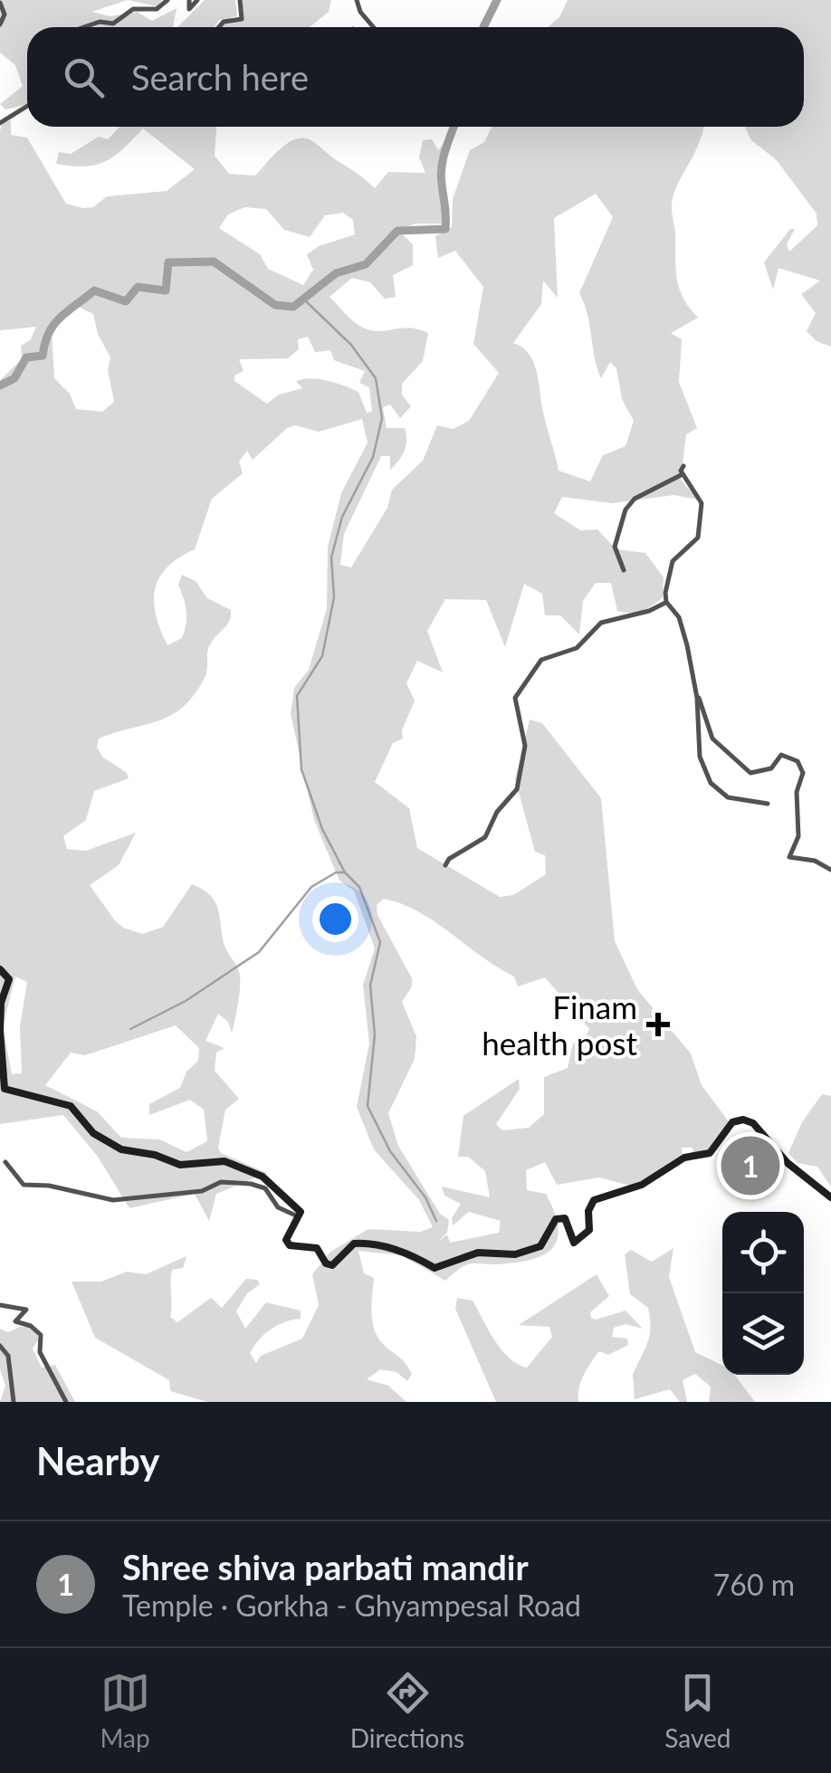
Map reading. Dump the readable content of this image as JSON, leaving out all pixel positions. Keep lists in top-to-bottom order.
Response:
{
  "places": {
    "health": ["Finam health post"]
  },
  "page": {
    "search": "Search here",
    "pins": "1",
    "heading": "Nearby",
    "list": [
      {
        "mark": "1",
        "name": "Shree shiva parbati mandir",
        "note": "Temple · Gorkha - Ghyampesal Road",
        "value": "760 m"
      }
    ],
    "nav": ["Map", "Directions", "Saved"]
  }
}
